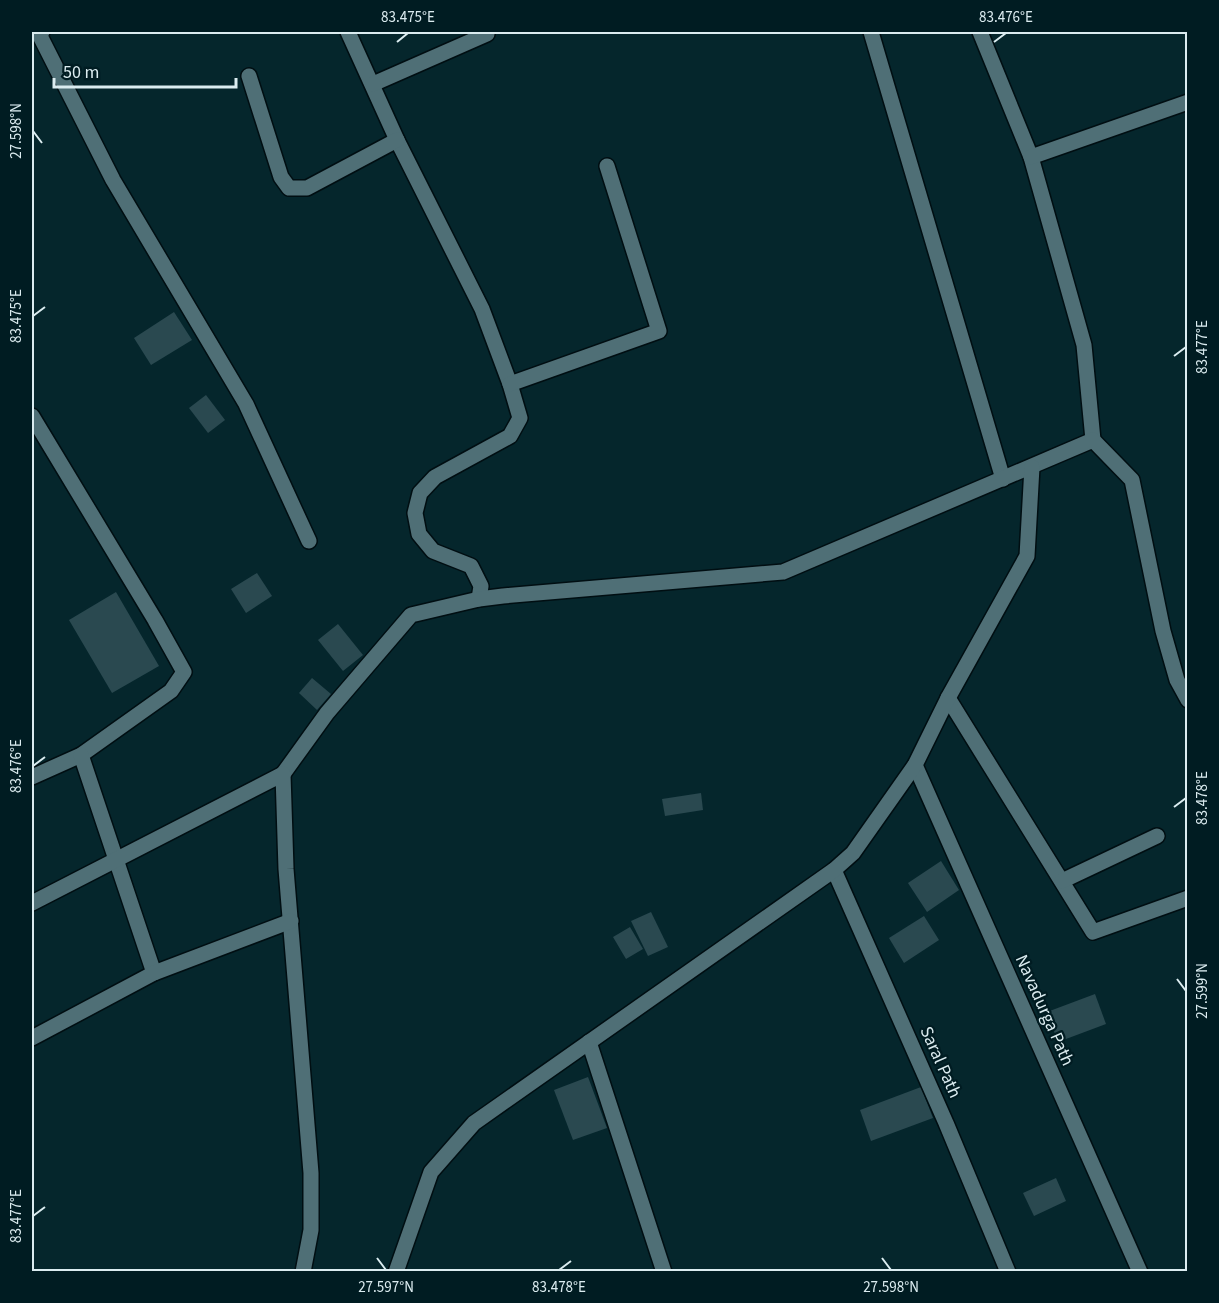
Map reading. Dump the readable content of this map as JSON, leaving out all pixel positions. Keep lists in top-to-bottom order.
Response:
{
  "streets": {
    "street": ["Navadurga Path", "Saral Path"]
  },
  "scale_bar": "50 m",
  "coordinates": [
    "83.475°E",
    "83.476°E",
    "27.598°N",
    "83.477°E",
    "83.478°E",
    "27.599°N",
    "27.597°N"
  ]
}
